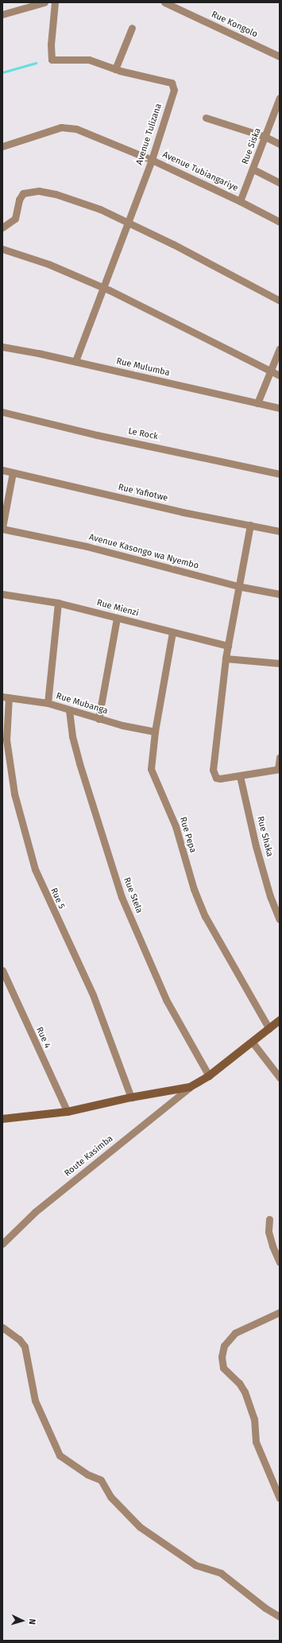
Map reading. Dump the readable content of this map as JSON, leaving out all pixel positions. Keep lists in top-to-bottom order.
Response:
{
  "streets": {
    "street": [
      "Rue Kongolo",
      "Avenue Tulizana",
      "Rue Siska",
      "Avenue Tubiangariye",
      "Rue Mulumba",
      "Le Rock",
      "Rue Yafiotwe",
      "Avenue Kasongo wa Nyembo",
      "Rue Mienzi",
      "Rue Mubanga",
      "Rue Pepa",
      "Rue Shaka",
      "Rue Stela",
      "Rue 5",
      "Rue 4",
      "Route Kasimba"
    ]
  },
  "crossings": [
    ["Avenue Tulizana", "Avenue Tubiangariye"],
    ["Avenue Tulizana", "Rue Mulumba"],
    ["Rue Siska", "Avenue Tubiangariye"],
    ["Rue Mienzi", "Rue Pepa"],
    ["Rue Mubanga", "Rue Pepa"],
    ["Rue Mubanga", "Rue Stela"],
    ["Rue Mubanga", "Rue 5"],
    ["Rue Pepa", "Route Kasimba"],
    ["Rue Stela", "Route Kasimba"],
    ["Rue 5", "Route Kasimba"],
    ["Rue 4", "Route Kasimba"]
  ],
  "north": "right"
}
